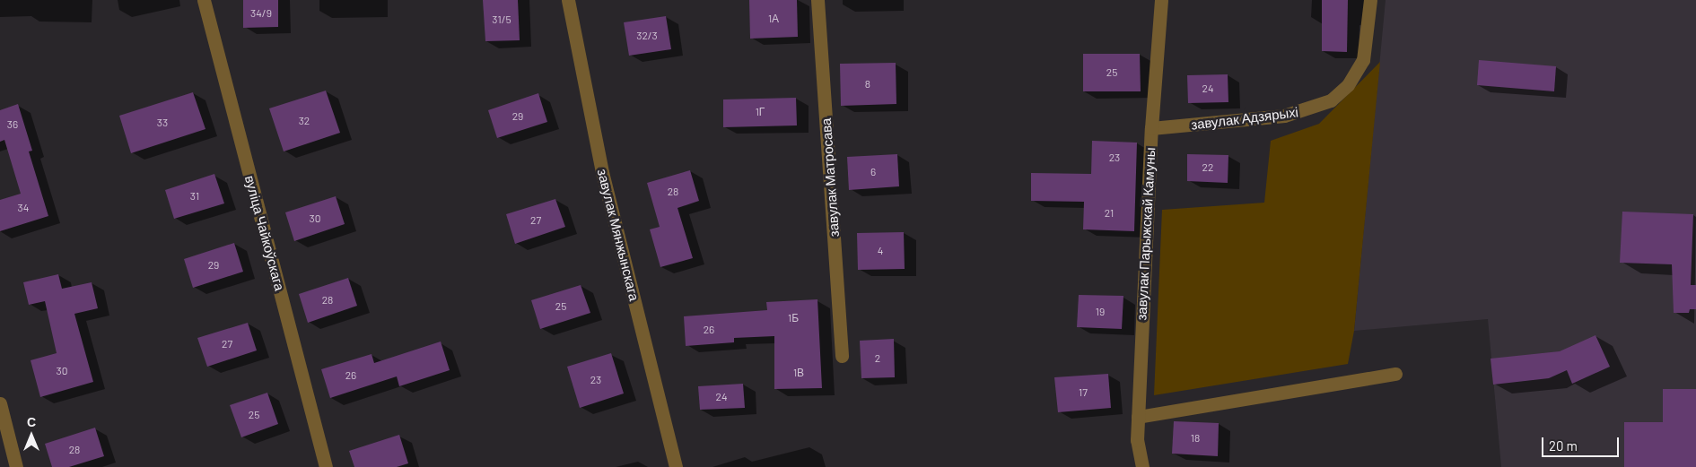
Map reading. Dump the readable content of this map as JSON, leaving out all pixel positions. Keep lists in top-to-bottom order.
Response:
{
  "streets": {
    "street": [
      "завулак Адзярыхі",
      "завулак Матросава",
      "вуліца Чайкоўскага",
      "завулак Парыжскай Камуны",
      "завулак Мянжынскага"
    ]
  },
  "crossings": [
    ["завулак Адзярыхі", "завулак Парыжскай Камуны"]
  ],
  "house_numbers": [
    "34/9",
    "1А",
    "31/5",
    "32/3",
    "25",
    "8",
    "24",
    "1Г",
    "29",
    "32",
    "33",
    "36",
    "23",
    "22",
    "6",
    "28",
    "31",
    "34",
    "21",
    "30",
    "27",
    "4",
    "29",
    "28",
    "25",
    "19",
    "1Б",
    "26",
    "27",
    "2",
    "30",
    "1В",
    "26",
    "23",
    "17",
    "24",
    "25",
    "18",
    "28"
  ],
  "scale_bar": "20 m",
  "north": "top"
}
